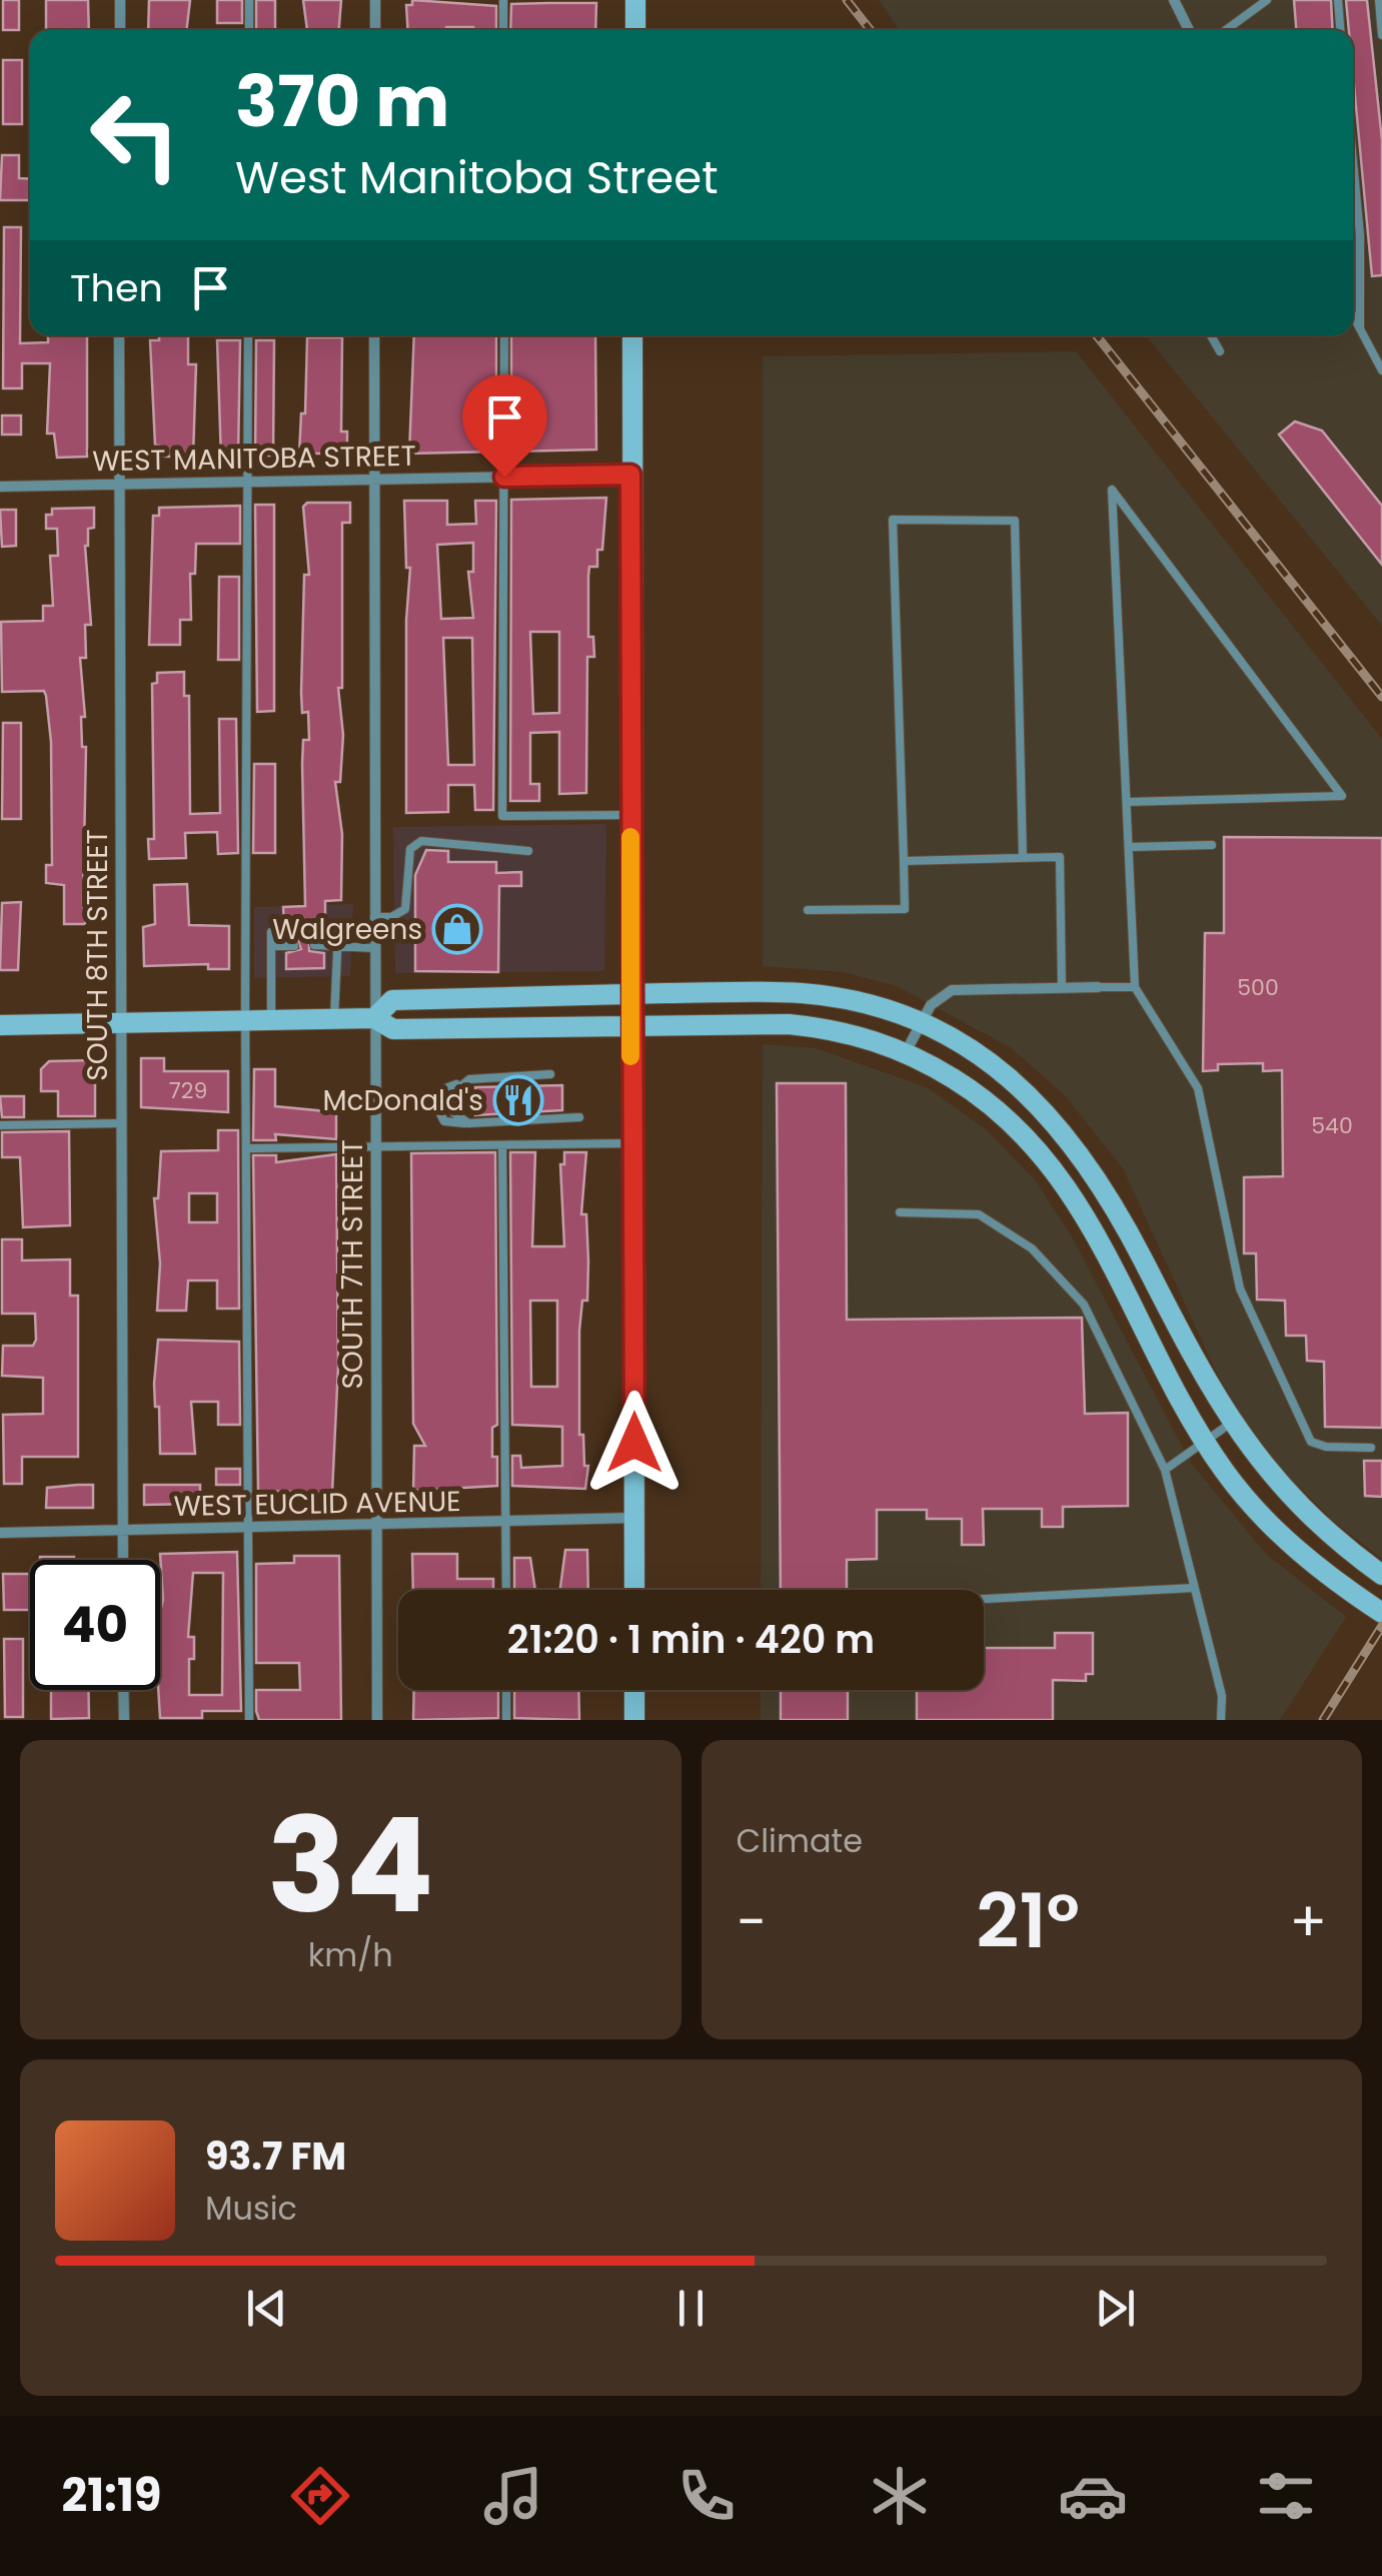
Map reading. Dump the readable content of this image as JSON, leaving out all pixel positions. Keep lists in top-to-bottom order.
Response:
{
  "streets": {
    "street": [
      "WEST MANITOBA STREET",
      "SOUTH 8TH STREET",
      "SOUTH 7TH STREET",
      "WEST EUCLID AVENUE"
    ]
  },
  "crossings": [
    ["WEST MANITOBA STREET", "SOUTH 8TH STREET"],
    ["WEST MANITOBA STREET", "SOUTH 7TH STREET"],
    ["SOUTH 8TH STREET", "WEST EUCLID AVENUE"],
    ["SOUTH 7TH STREET", "WEST EUCLID AVENUE"]
  ],
  "places": {
    "shop": ["Walgreens"],
    "restaurant": ["McDonald's"]
  },
  "house_numbers": ["500", "729", "540"],
  "page": {
    "turn": ["370 m", "West Manitoba Street"],
    "then": "Then",
    "limit": "40",
    "trip": "21:20 · 1 min · 420 m",
    "tile": [
      ["34", "km/h"],
      "Climate"
    ],
    "heat": ["−", "21°", "+"],
    "song": ["93.7 FM", "Music"],
    "tabs": "21:19"
  }
}
